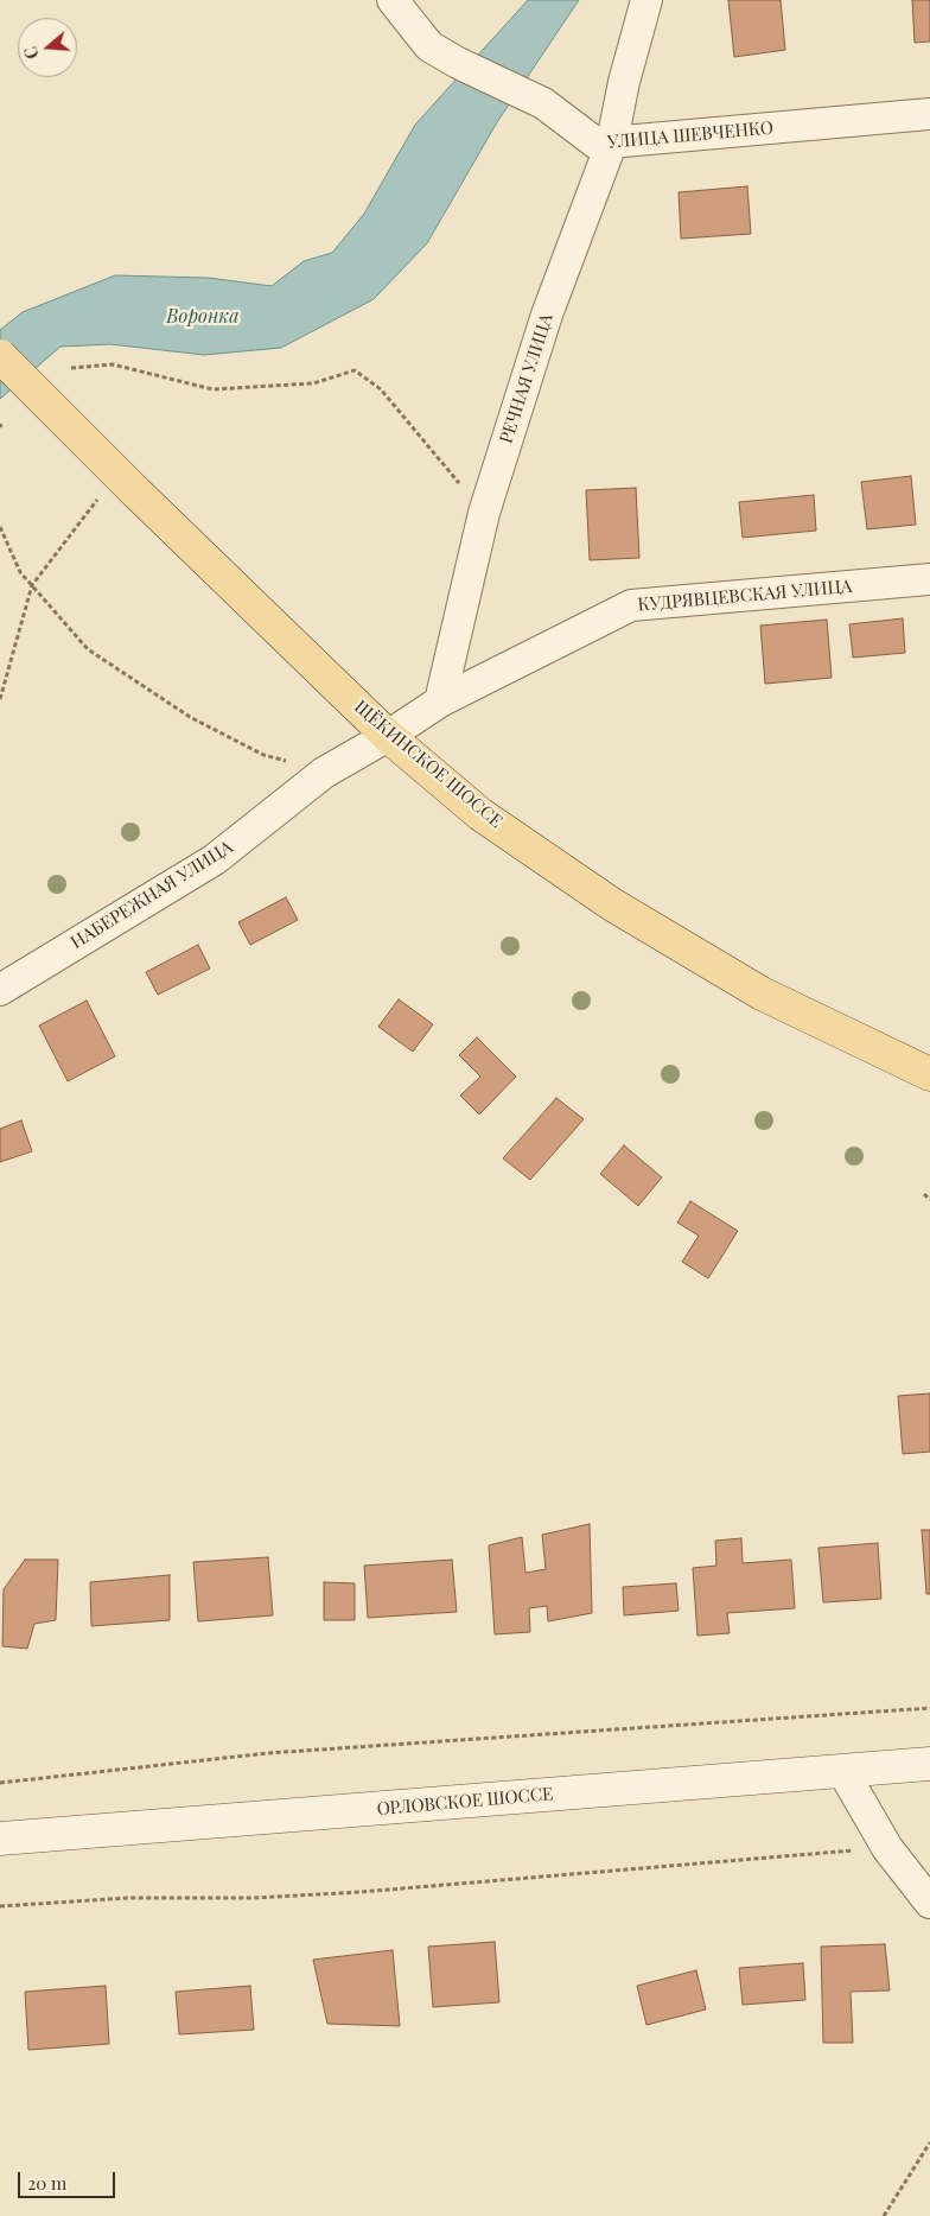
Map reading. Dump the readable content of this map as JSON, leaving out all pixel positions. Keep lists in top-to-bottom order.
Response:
{
  "streets": {
    "main road": ["ЩЁКИНСКОЕ ШОССЕ", "ОРЛОВСКОЕ ШОССЕ"],
    "street": [
      "УЛИЦА ШЕВЧЕНКО",
      "РЕЧНАЯ УЛИЦА",
      "КУДРЯВЦЕВСКАЯ УЛИЦА",
      "НАБЕРЕЖНАЯ УЛИЦА"
    ]
  },
  "crossings": [
    ["УЛИЦА ШЕВЧЕНКО", "РЕЧНАЯ УЛИЦА"],
    ["РЕЧНАЯ УЛИЦА", "КУДРЯВЦЕВСКАЯ УЛИЦА"],
    ["ЩЁКИНСКОЕ ШОССЕ", "НАБЕРЕЖНАЯ УЛИЦА"]
  ],
  "water": ["Воронка"],
  "scale_bar": "20 m",
  "north": "left"
}
